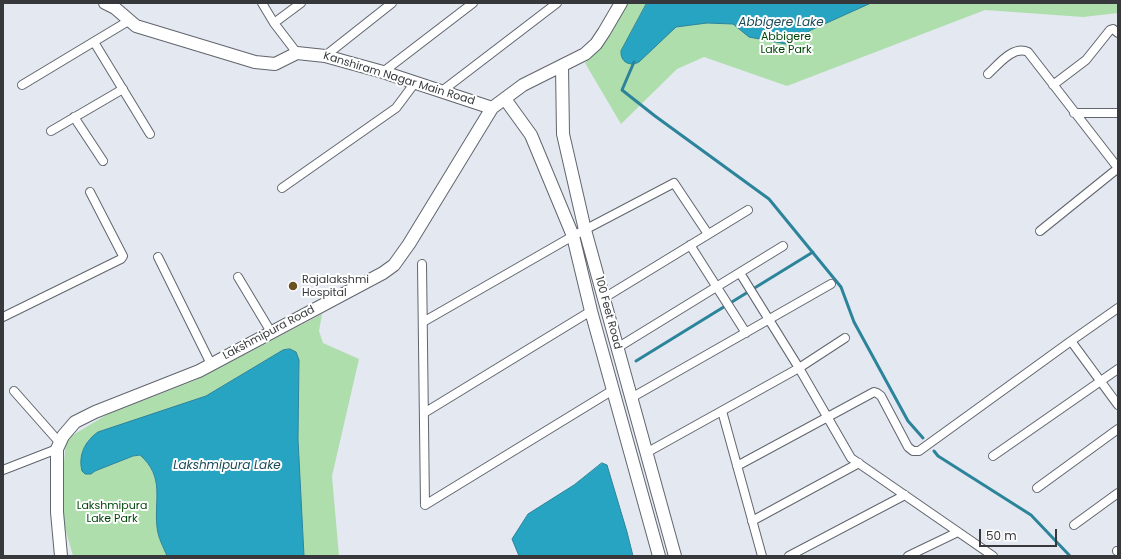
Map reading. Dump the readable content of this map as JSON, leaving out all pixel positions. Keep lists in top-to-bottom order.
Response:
{
  "streets": {
    "street": ["Kanshiram Nagar Main Road", "100 Feet Road", "Lakshmipura Road"]
  },
  "crossings": [
    ["Kanshiram Nagar Main Road", "Lakshmipura Road"],
    ["100 Feet Road", "Lakshmipura Road"]
  ],
  "water": ["Abbigere Lake", "Lakshmipura Lake"],
  "parks": ["Abbigere Lake Park", "Lakshmipura Lake Park"],
  "places": ["Rajalakshmi Hospital"],
  "scale_bar": "50 m"
}
